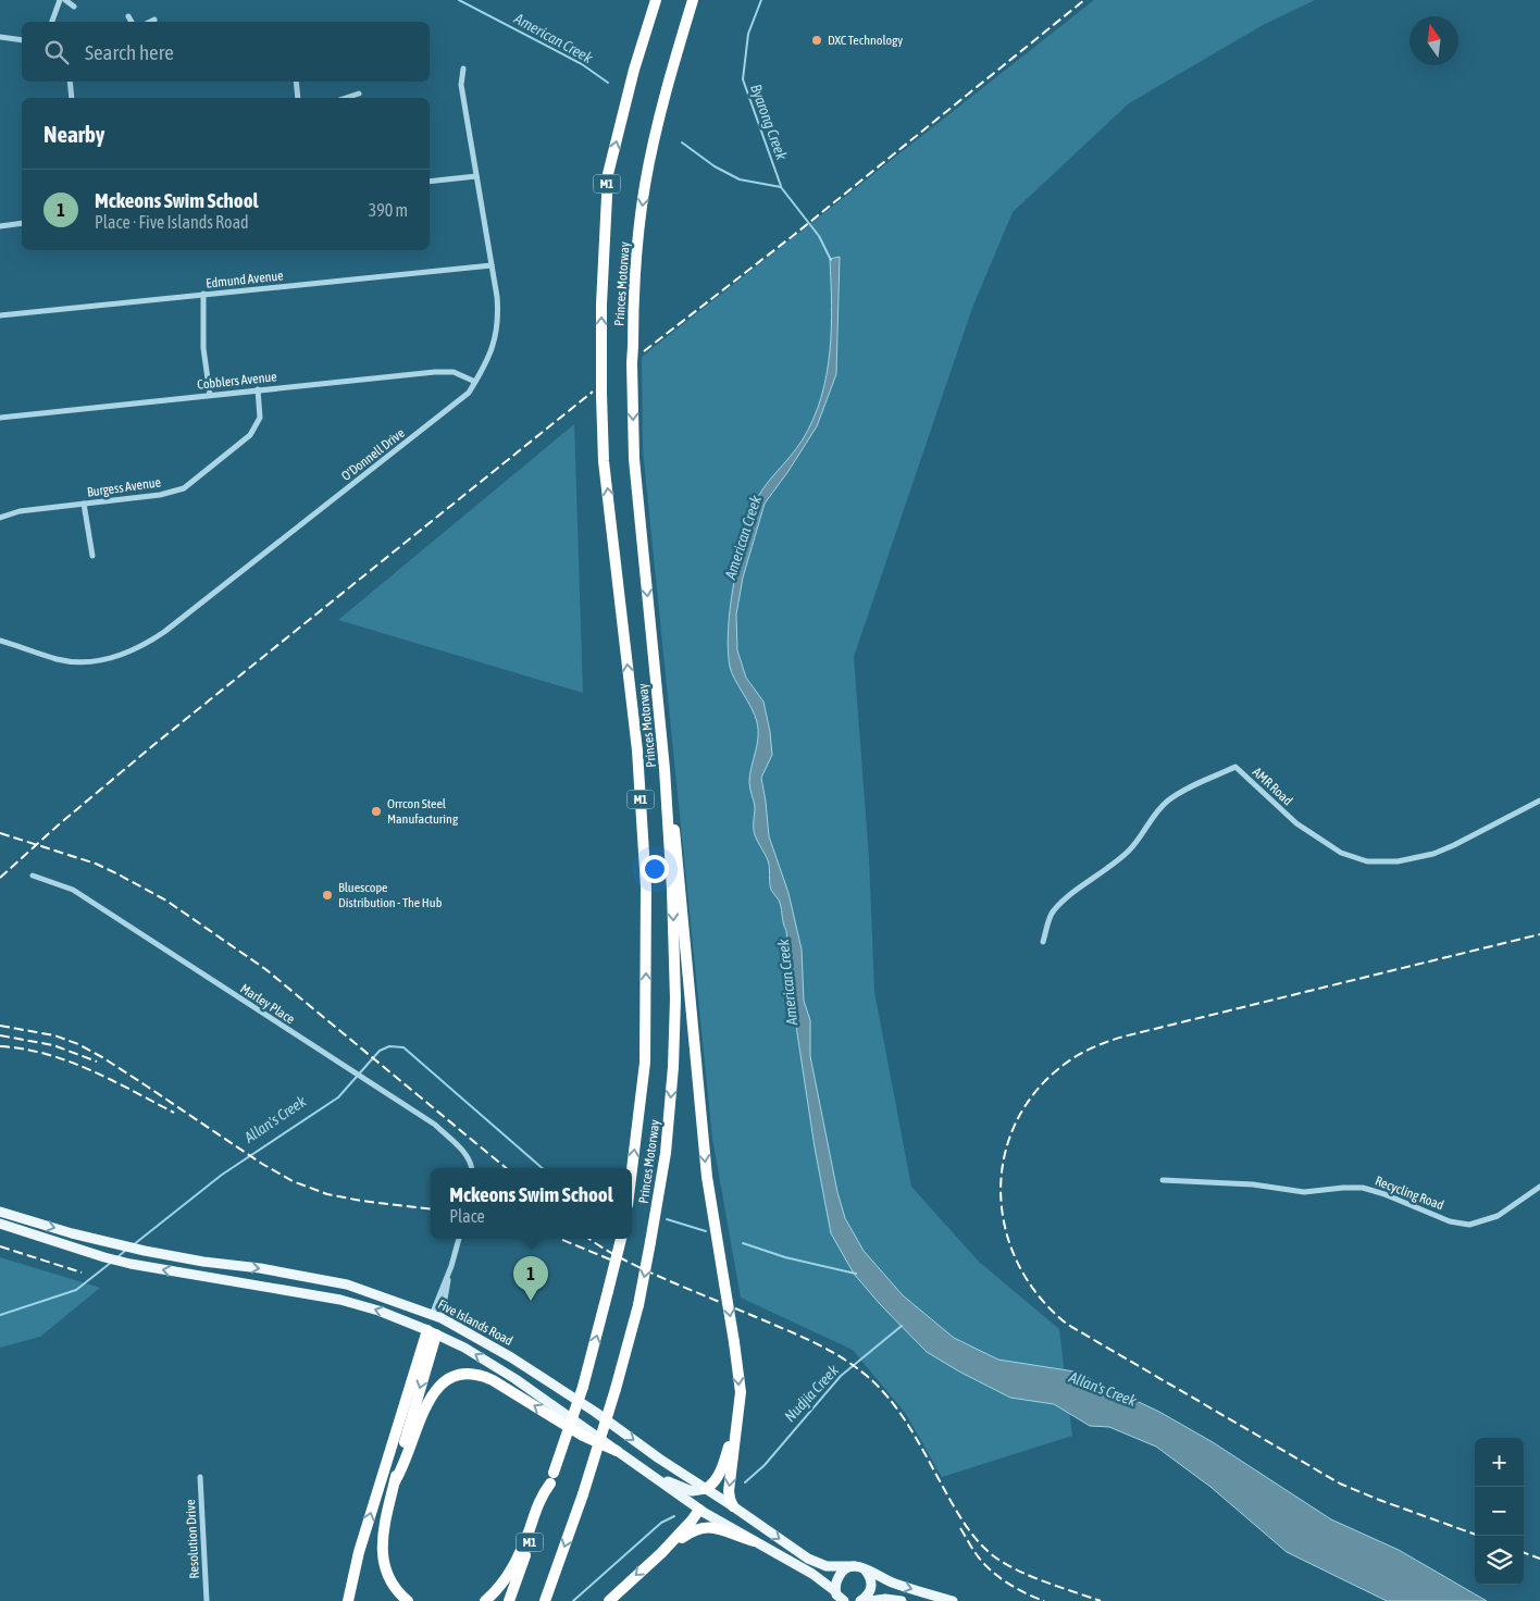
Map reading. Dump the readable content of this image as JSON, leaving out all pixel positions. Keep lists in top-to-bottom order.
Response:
{
  "streets": {
    "highway": ["M1", "Princes Motorway"],
    "main road": ["Five Islands Road"],
    "street": [
      "Edmund Avenue",
      "Cobblers Avenue",
      "O'Donnell Drive",
      "Burgess Avenue",
      "AMR Road",
      "Marley Place",
      "Recycling Road",
      "Resolution Drive"
    ]
  },
  "crossings": [
    ["Edmund Avenue", "O'Donnell Drive"],
    ["Cobblers Avenue", "O'Donnell Drive"],
    ["Cobblers Avenue", "Burgess Avenue"]
  ],
  "water": [
    "American Creek",
    "Byarong Creek",
    "Allan's Creek",
    "Nudjia Creek"
  ],
  "places": ["DXC Technology", "Orrcon Steel Manufacturing", "Bluescope Distribution - The Hub"],
  "north": "top",
  "page": {
    "search": "Search here",
    "heading": "Nearby",
    "list": [
      {
        "mark": "1",
        "name": "Mckeons Swim School",
        "note": "Place · Five Islands Road",
        "value": "390 m"
      }
    ],
    "popup": ["Mckeons Swim School", "Place"],
    "pins": "1",
    "map_buttons": ["+", "−"]
  }
}
